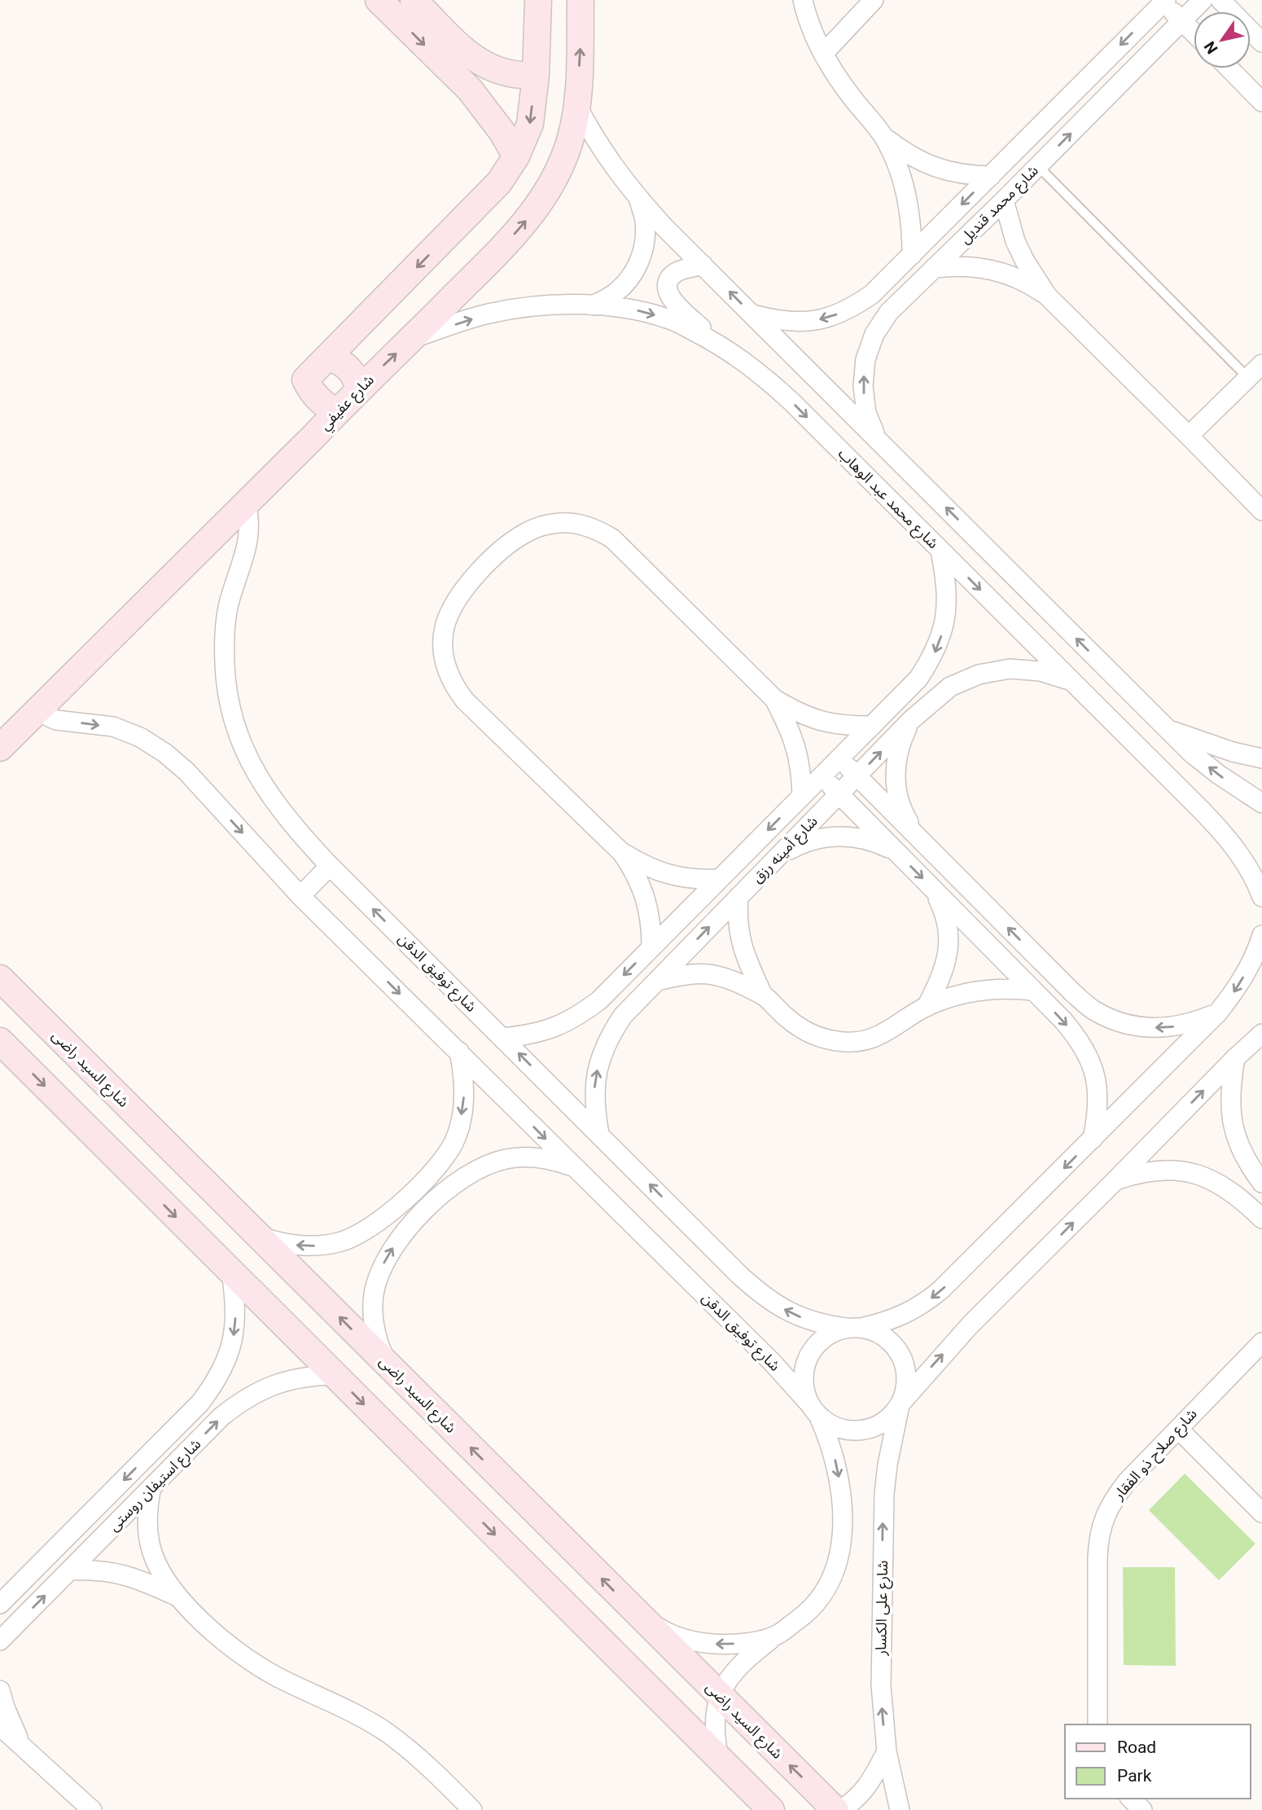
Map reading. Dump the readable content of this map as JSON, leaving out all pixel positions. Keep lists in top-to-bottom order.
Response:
{
  "streets": {
    "street": [
      "شارع محمد قنديل",
      "شارع عفيفي",
      "شارع محمد عبد الوهاب",
      "شارع أمينه رزق",
      "شارع توفيق الدقن",
      "شارع السيد راضى",
      "شارع صلاح ذو الفقار",
      "شارع استيفان روستى",
      "شارع على الكسار"
    ]
  },
  "crossings": [
    ["شارع عفيفي", "شارع محمد عبد الوهاب"],
    ["شارع عفيفي", "شارع توفيق الدقن"],
    ["شارع محمد عبد الوهاب", "شارع أمينه رزق"],
    ["شارع أمينه رزق", "شارع توفيق الدقن"],
    ["شارع توفيق الدقن", "شارع على الكسار"]
  ],
  "one_way": ["شارع على الكسار"],
  "legend": ["Road", "Park"],
  "north": "bottom left"
}
